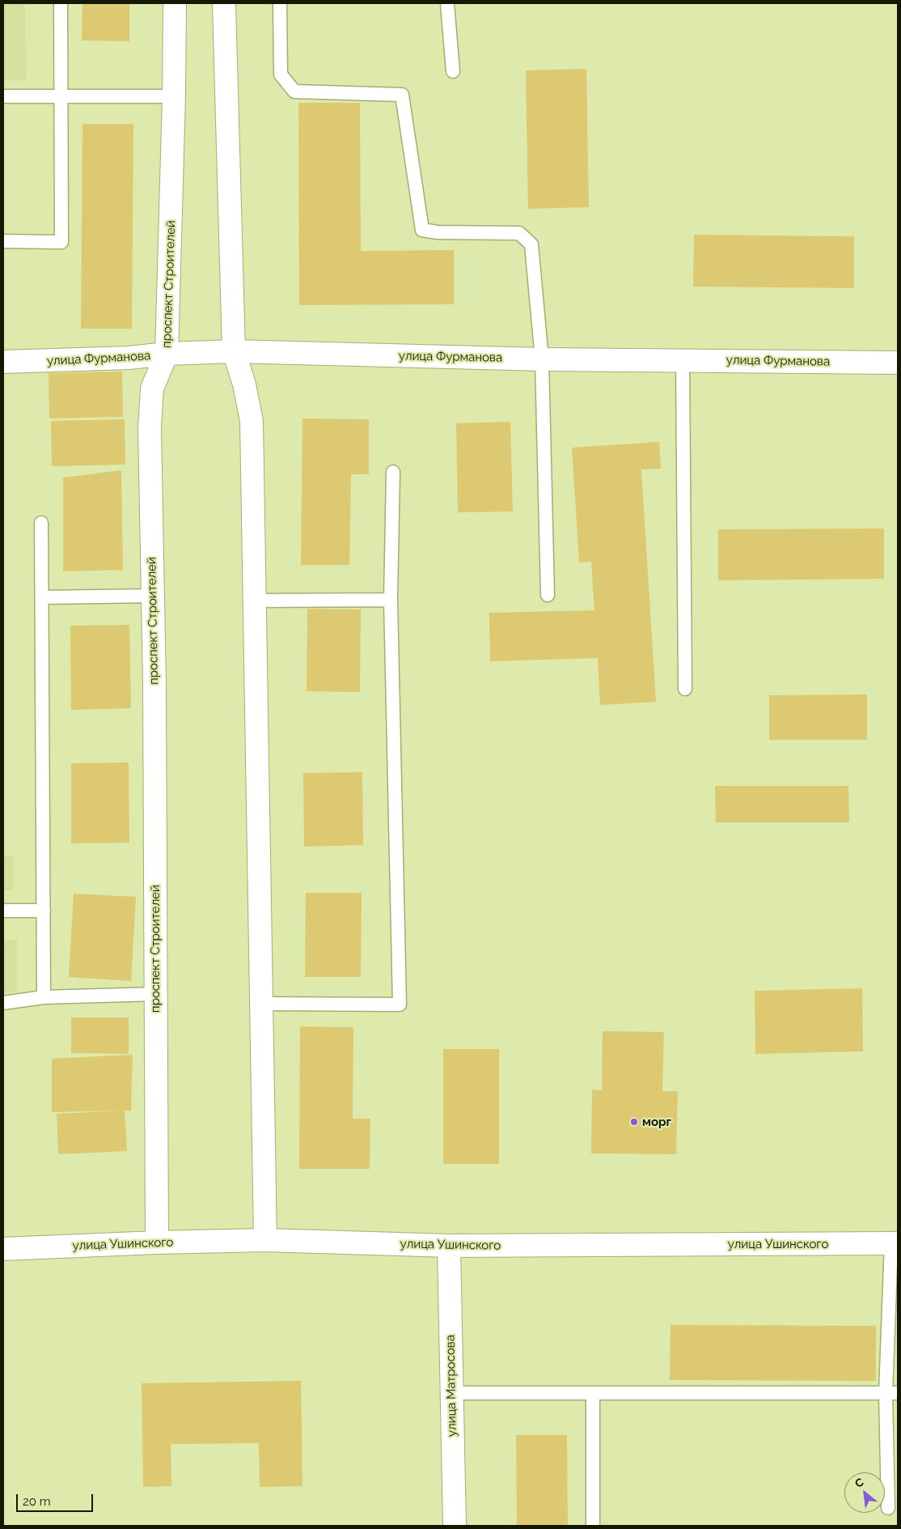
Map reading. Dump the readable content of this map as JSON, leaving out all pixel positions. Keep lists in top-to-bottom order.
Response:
{
  "streets": {
    "street": [
      "проспект Строителей",
      "улица Фурманова",
      "улица Ушинского",
      "улица Матросова"
    ]
  },
  "crossings": [
    ["проспект Строителей", "улица Фурманова"],
    ["проспект Строителей", "улица Ушинского"],
    ["улица Ушинского", "улица Матросова"]
  ],
  "places": ["морг"],
  "scale_bar": "20 m",
  "north": "top left"
}
